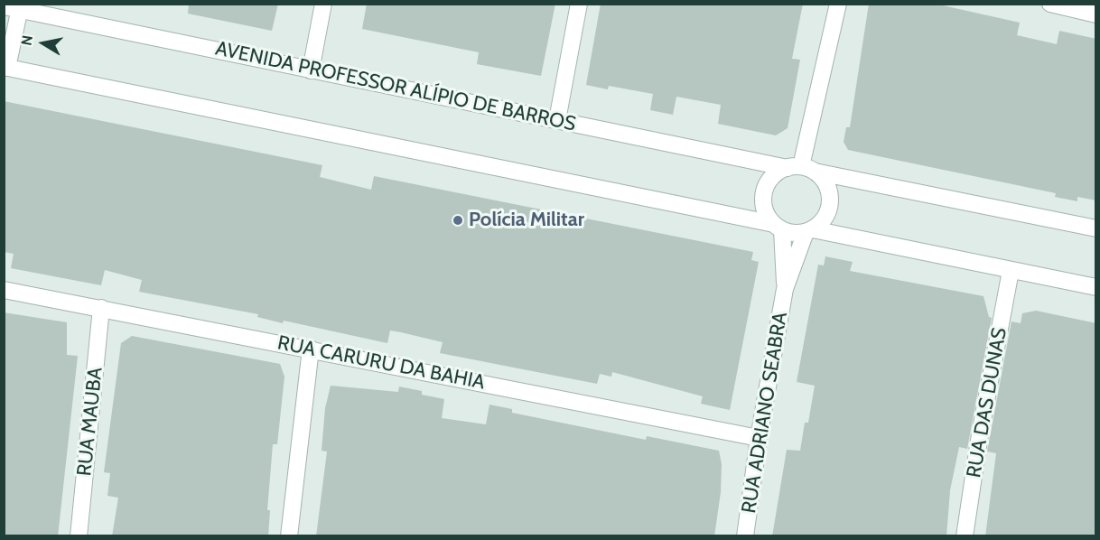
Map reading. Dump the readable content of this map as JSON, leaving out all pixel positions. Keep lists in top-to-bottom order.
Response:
{
  "streets": {
    "street": [
      "AVENIDA PROFESSOR ALÍPIO DE BARROS",
      "RUA CARURU DA BAHIA",
      "RUA DAS DUNAS",
      "RUA ADRIANO SEABRA",
      "RUA MAUBA"
    ]
  },
  "crossings": [
    ["RUA CARURU DA BAHIA", "RUA ADRIANO SEABRA"],
    ["RUA CARURU DA BAHIA", "RUA MAUBA"]
  ],
  "places": ["Polícia Militar"],
  "north": "left"
}
